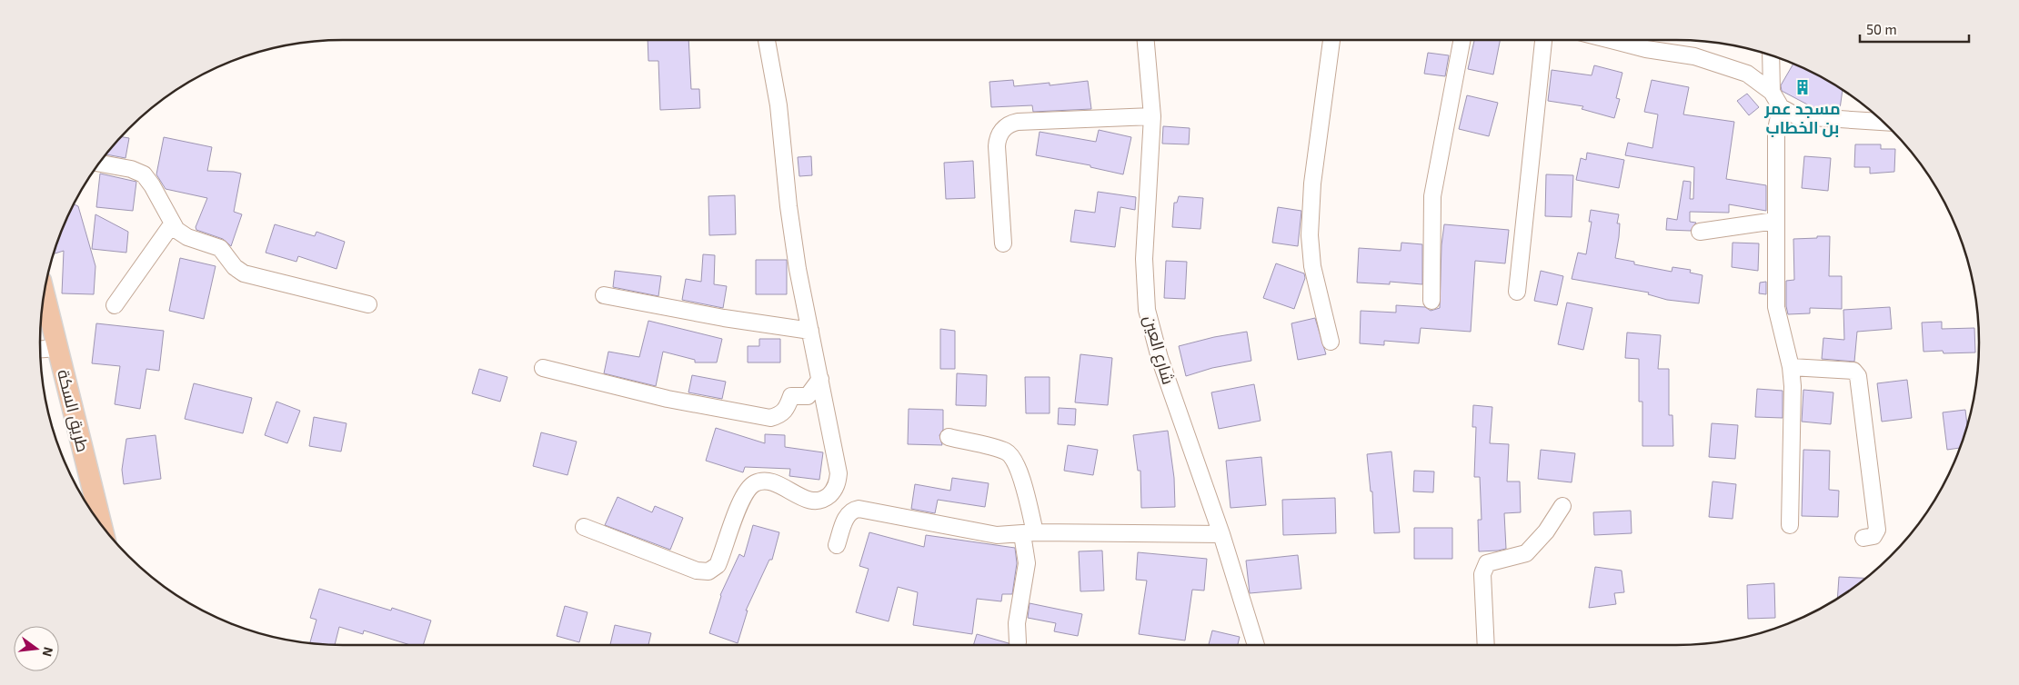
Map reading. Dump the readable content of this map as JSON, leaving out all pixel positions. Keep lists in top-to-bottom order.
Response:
{
  "streets": {
    "main road": ["طريق السكة"],
    "street": ["شارع العين"]
  },
  "places": {
    "building": ["مسجد عمر بن الخطاب"]
  },
  "scale_bar": "50 m",
  "north": "right"
}
